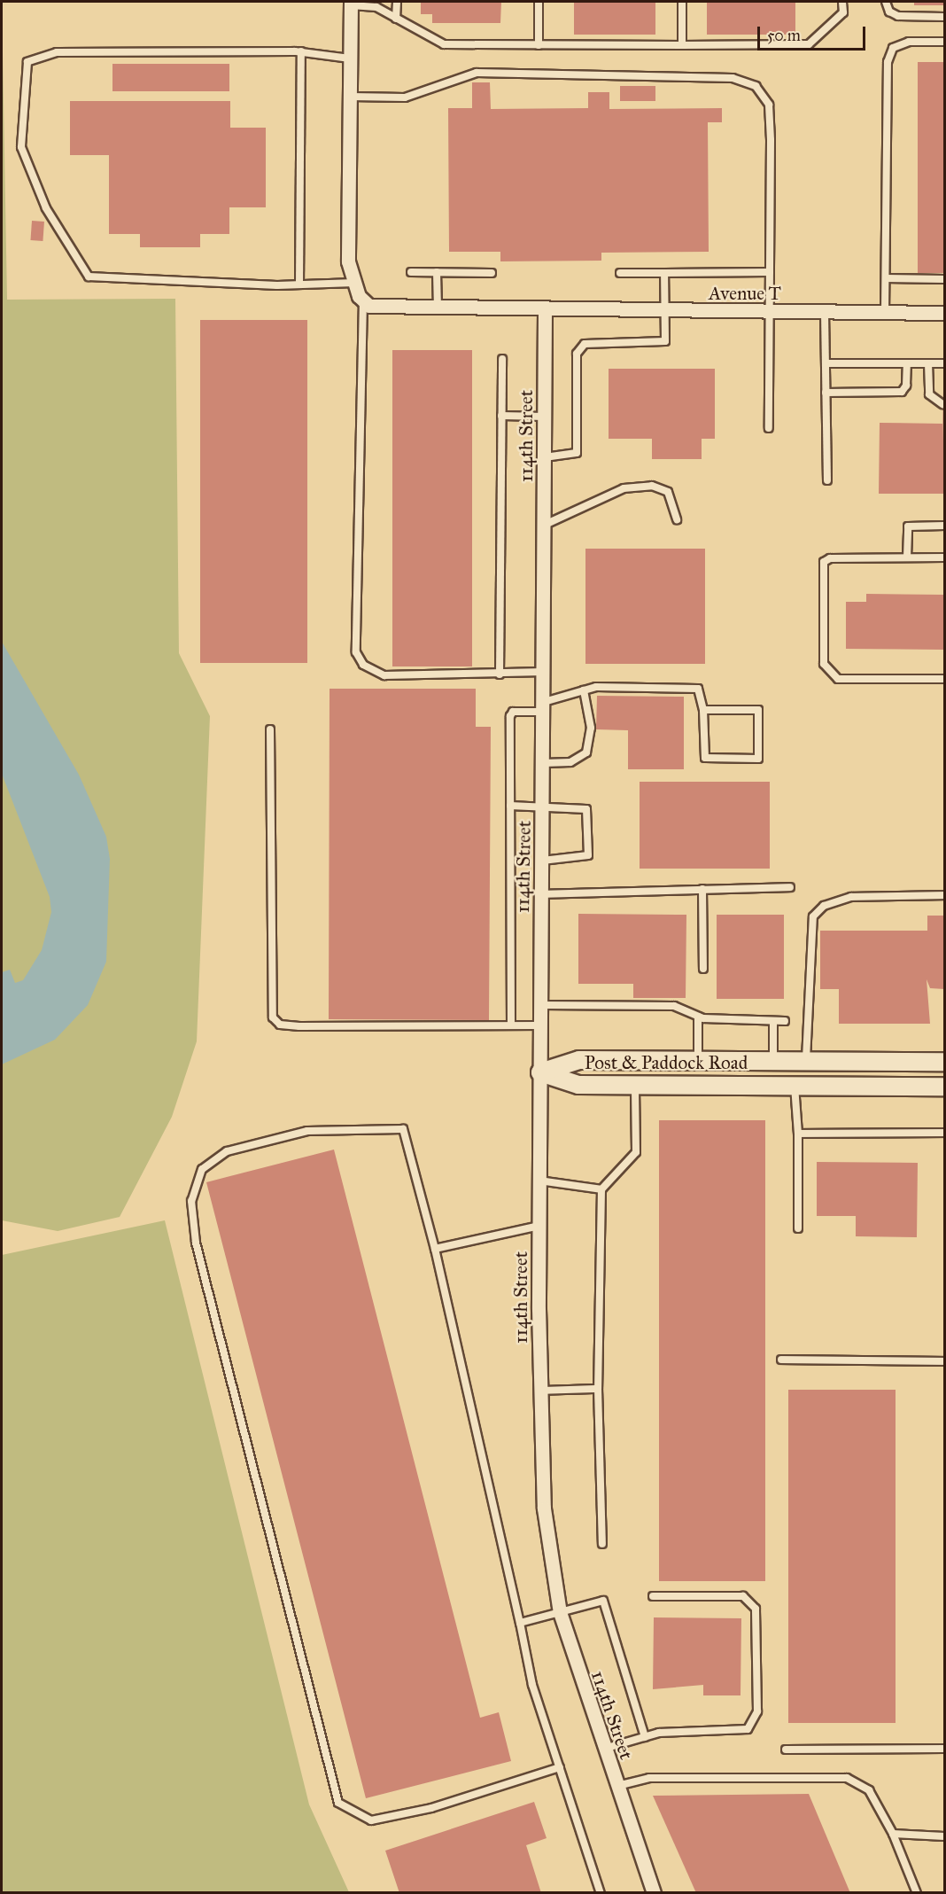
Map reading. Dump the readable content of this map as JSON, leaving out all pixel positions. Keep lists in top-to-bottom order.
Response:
{
  "streets": {
    "street": ["Avenue T", "114th Street", "Post & Paddock Road"]
  },
  "crossings": [
    ["Avenue T", "114th Street"],
    ["114th Street", "Post & Paddock Road"]
  ],
  "scale_bar": "50 m"
}
